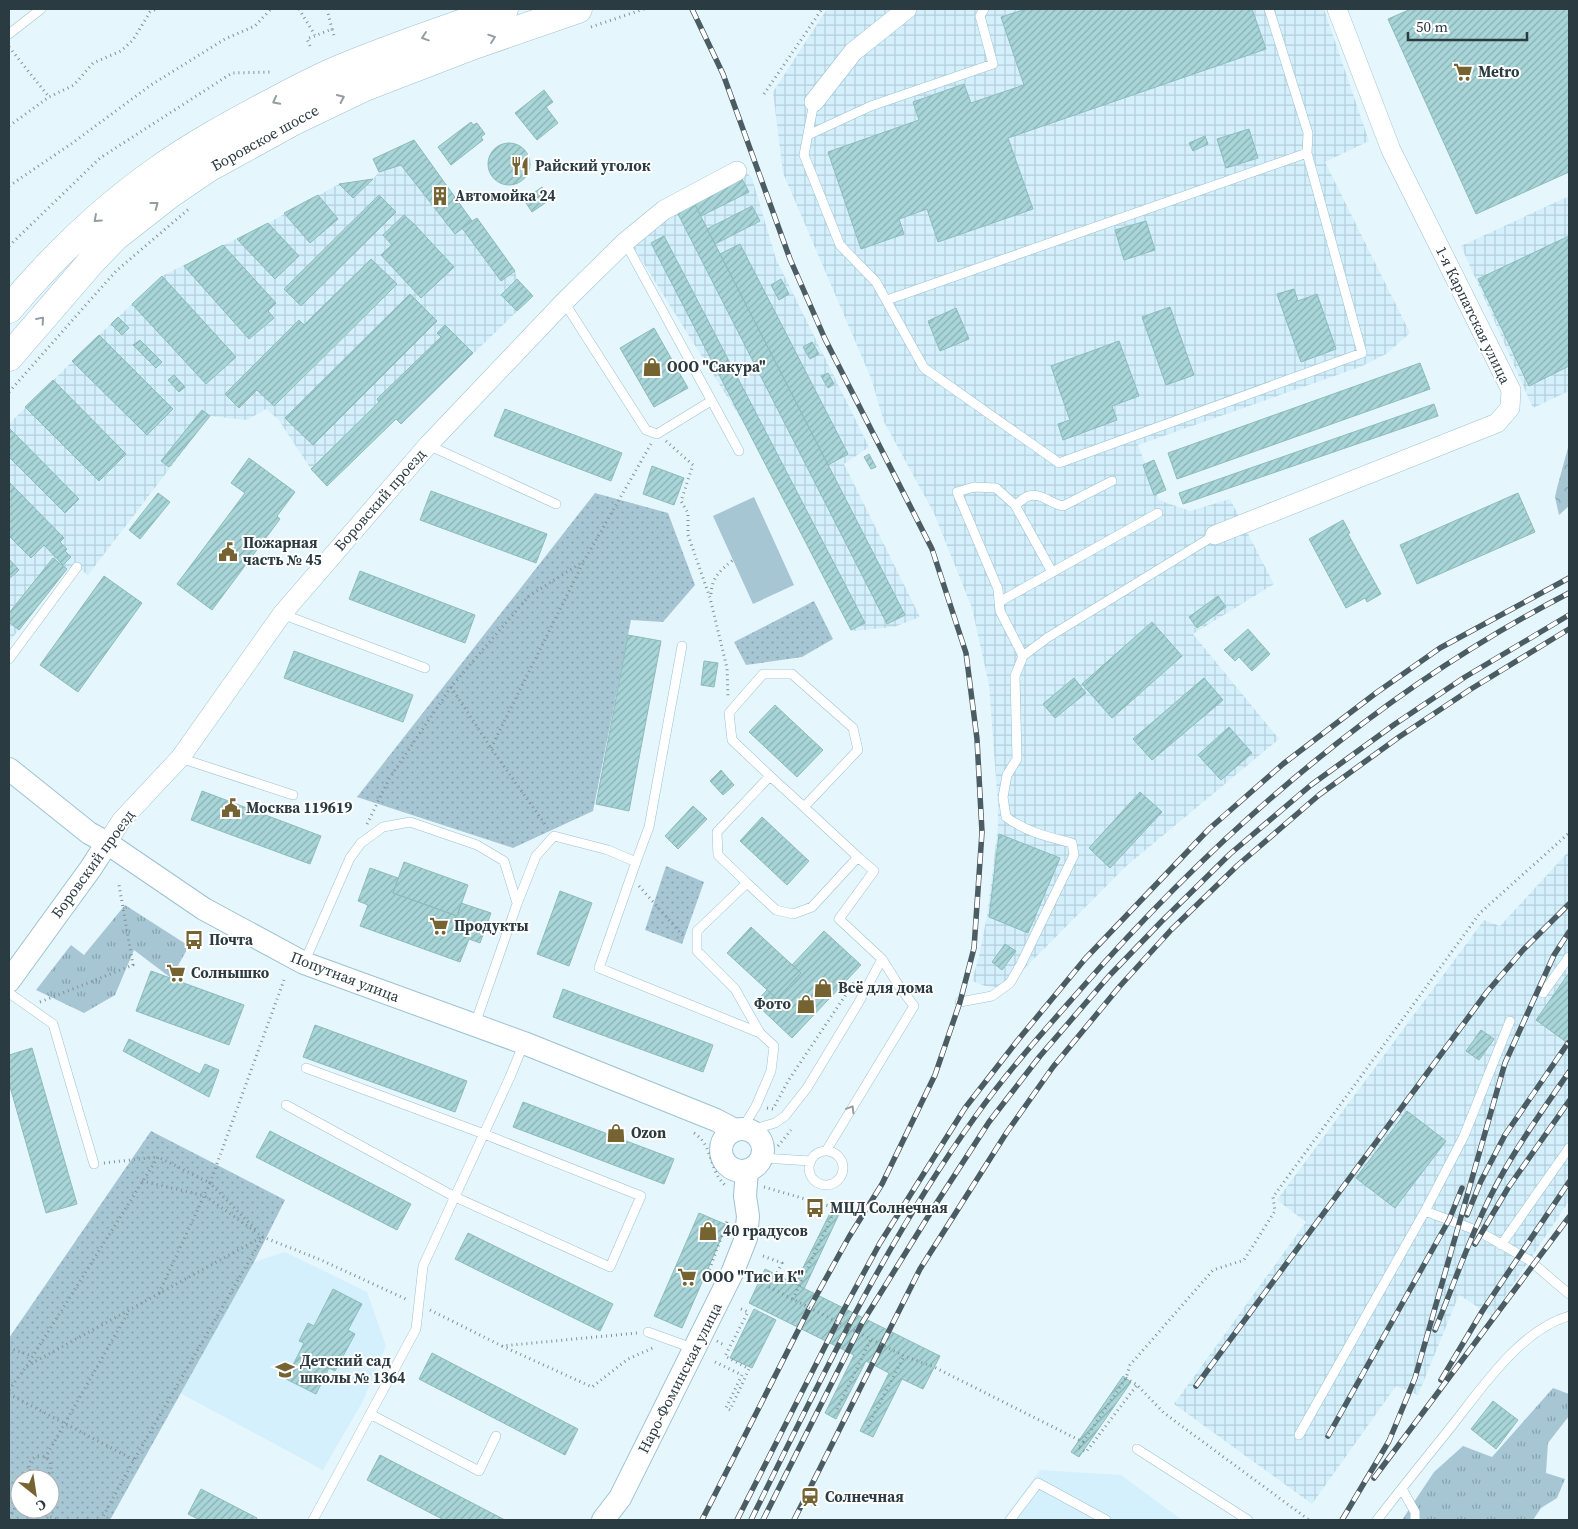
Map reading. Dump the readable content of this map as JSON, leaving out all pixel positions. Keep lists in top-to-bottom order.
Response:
{
  "streets": {
    "main road": ["Боровское шоссе"],
    "street": [
      "1-я Карпатская улица",
      "Боровский проезд",
      "Попутная улица",
      "Наро-Фоминская улица"
    ]
  },
  "crossings": [
    ["Боровский проезд", "Попутная улица"],
    ["Попутная улица", "Наро-Фоминская улица"]
  ],
  "places": {
    "supermarket": [
      "Metro",
      "Продукты",
      "Солнышко",
      "ООО \"Тис и К\""
    ],
    "restaurant": ["Райский уголок"],
    "building": ["Автомойка 24"],
    "shop": [
      "ООО \"Сакура\"",
      "Всё для дома",
      "Фото",
      "Ozon",
      "40 градусов"
    ],
    "public building": ["Пожарная часть № 45", "Москва 119619"],
    "bus stop": ["Почта", "МЦД Солнечная"],
    "school or university": ["Детский сад школы № 1364"],
    "station": ["Солнечная"]
  },
  "scale_bar": "50 m",
  "north": "bottom right"
}
